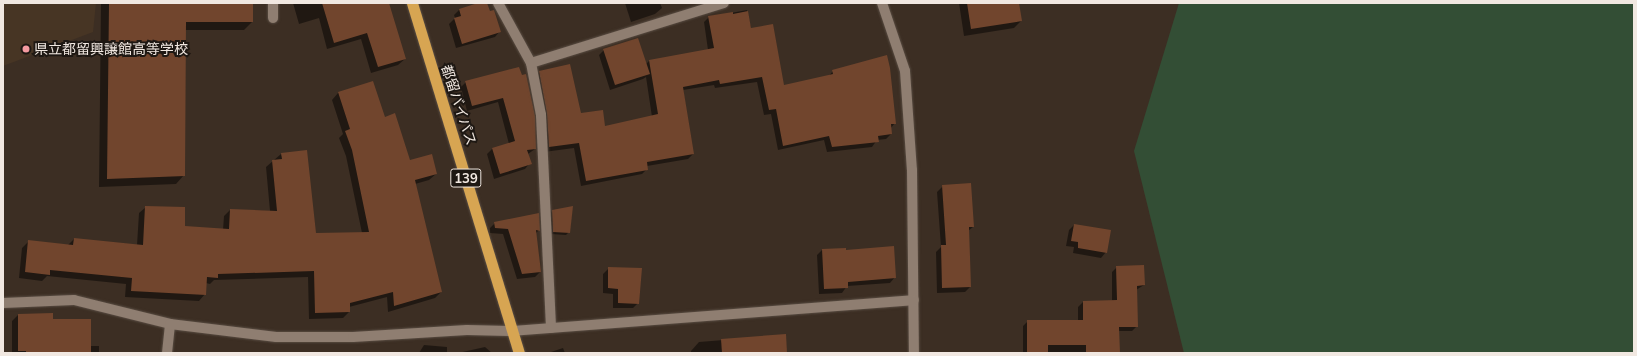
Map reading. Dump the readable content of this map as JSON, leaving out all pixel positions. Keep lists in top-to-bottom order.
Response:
{
  "streets": {
    "highway": ["都留バイパス", "139"]
  },
  "places": ["県立都留興譲館高等学校"]
}
